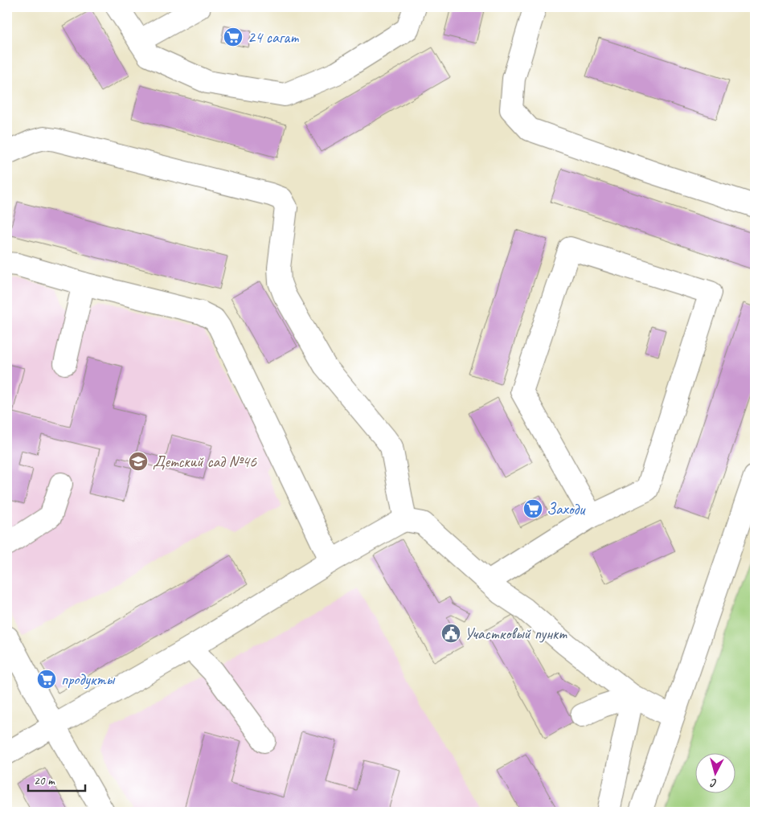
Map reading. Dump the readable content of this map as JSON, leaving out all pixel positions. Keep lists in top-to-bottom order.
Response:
{
  "places": {
    "supermarket": ["24 сагат", "Заходи", "продукты"],
    "school or university": ["Детский сад №46"],
    "public building": ["Участковый пункт"]
  },
  "scale_bar": "20 m",
  "north": "bottom"
}
